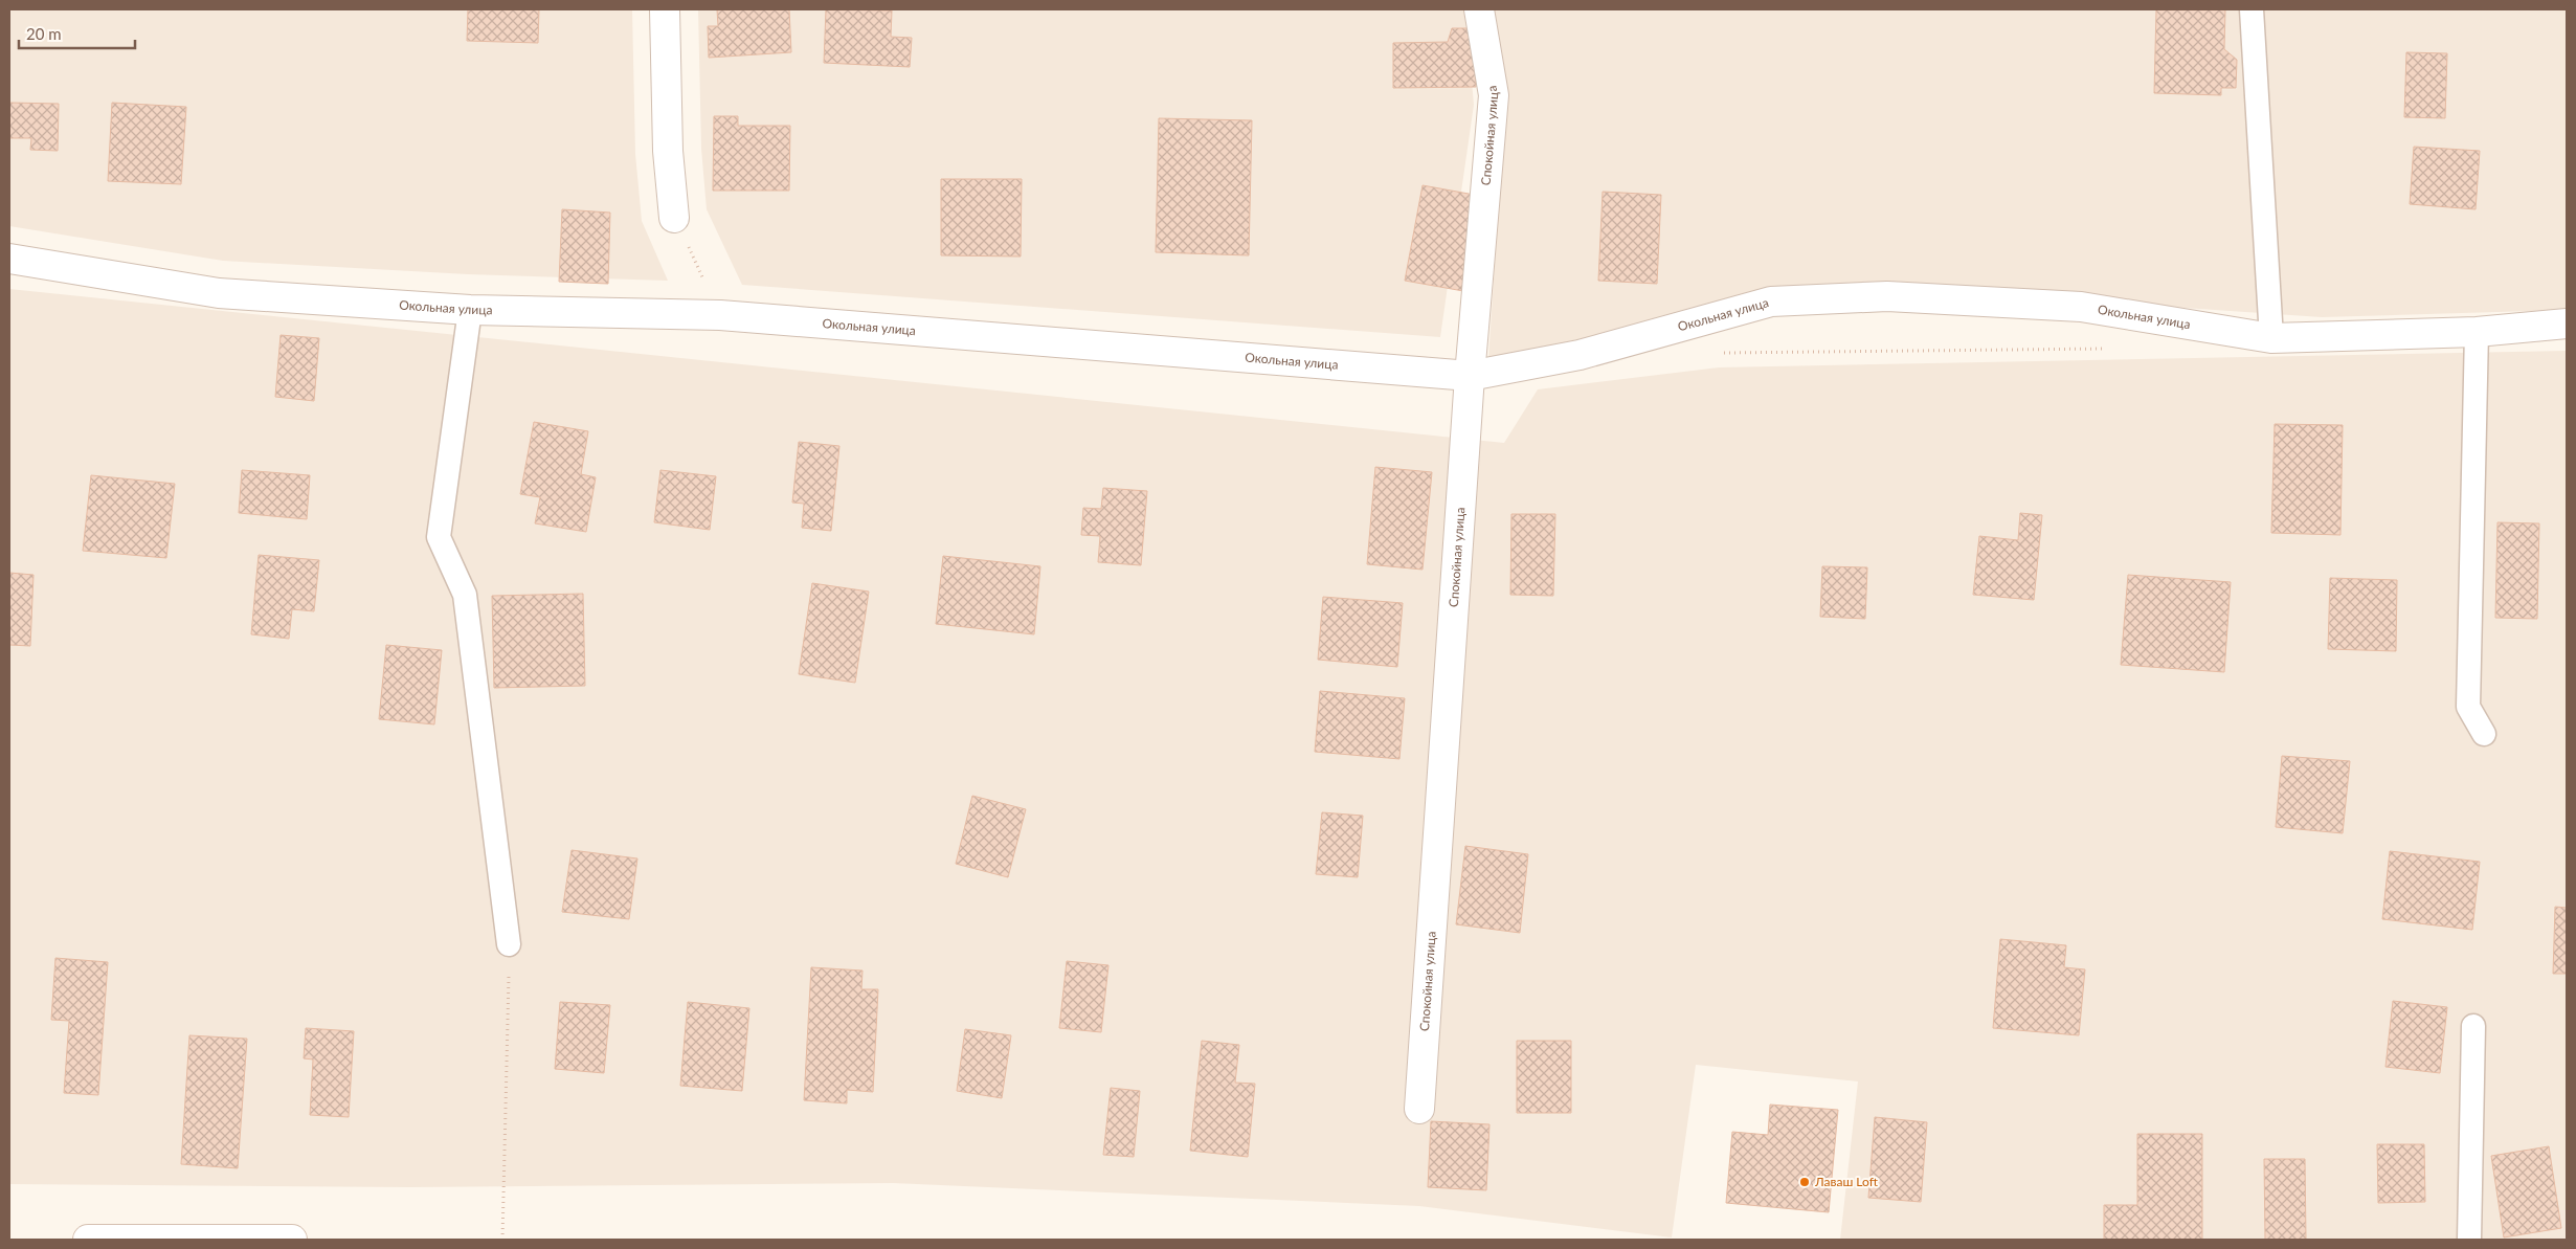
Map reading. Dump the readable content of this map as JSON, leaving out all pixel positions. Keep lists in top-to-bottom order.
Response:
{
  "streets": {
    "street": ["Спокойная улица", "Окольная улица"]
  },
  "crossings": [
    ["Спокойная улица", "Окольная улица"]
  ],
  "places": ["Лаваш Loft"],
  "scale_bar": "20 m"
}
